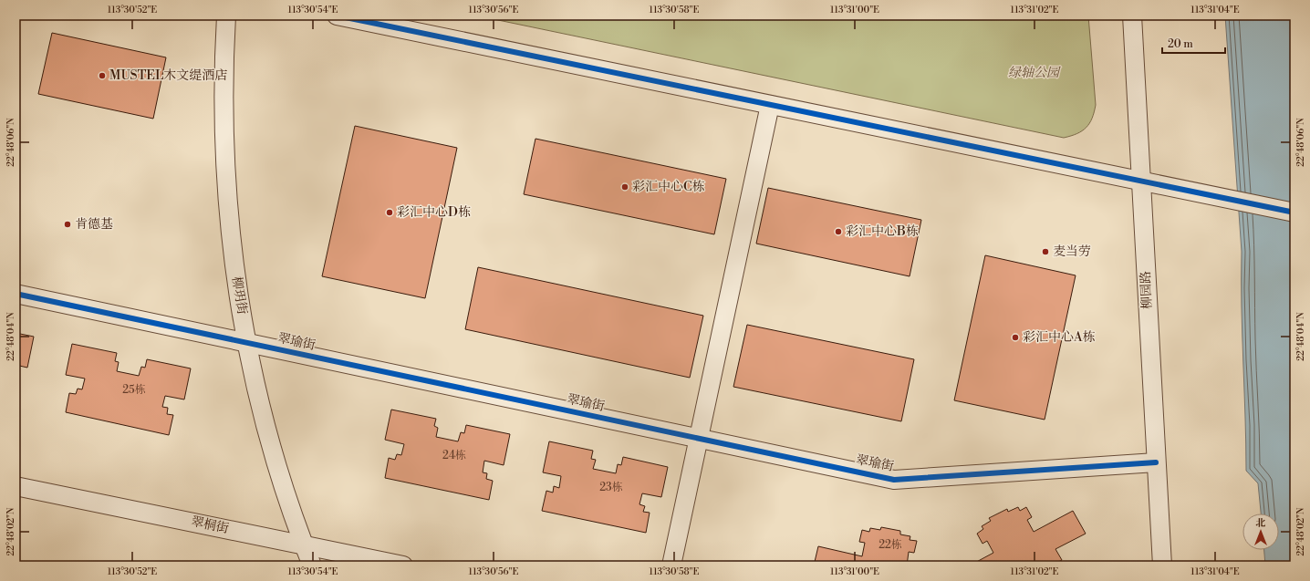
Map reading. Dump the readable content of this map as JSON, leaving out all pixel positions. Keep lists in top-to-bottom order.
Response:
{
  "streets": {
    "street": [
      "柳园路",
      "柳玥街",
      "翠瑜街",
      "翠桐街"
    ]
  },
  "crossings": [
    ["柳园路", "翠瑜街"],
    ["柳玥街", "翠瑜街"],
    ["柳玥街", "翠桐街"]
  ],
  "parks": ["绿轴公园"],
  "places": [
    "MUSTEL木文缇酒店",
    "彩汇中心C栋",
    "彩汇中心D栋",
    "肯德基",
    "彩汇中心B栋",
    "麦当劳",
    "彩汇中心A栋"
  ],
  "house_numbers": [
    "25栋",
    "24栋",
    "23栋",
    "22栋"
  ],
  "scale_bar": "20 m",
  "north": "top",
  "coordinates": [
    "113°30'52\"E",
    "113°30'54\"E",
    "113°30'56\"E",
    "113°30'58\"E",
    "113°31'00\"E",
    "113°31'02\"E",
    "113°31'04\"E",
    "22°48'06\"N",
    "22°48'04\"N",
    "22°48'02\"N"
  ]
}
